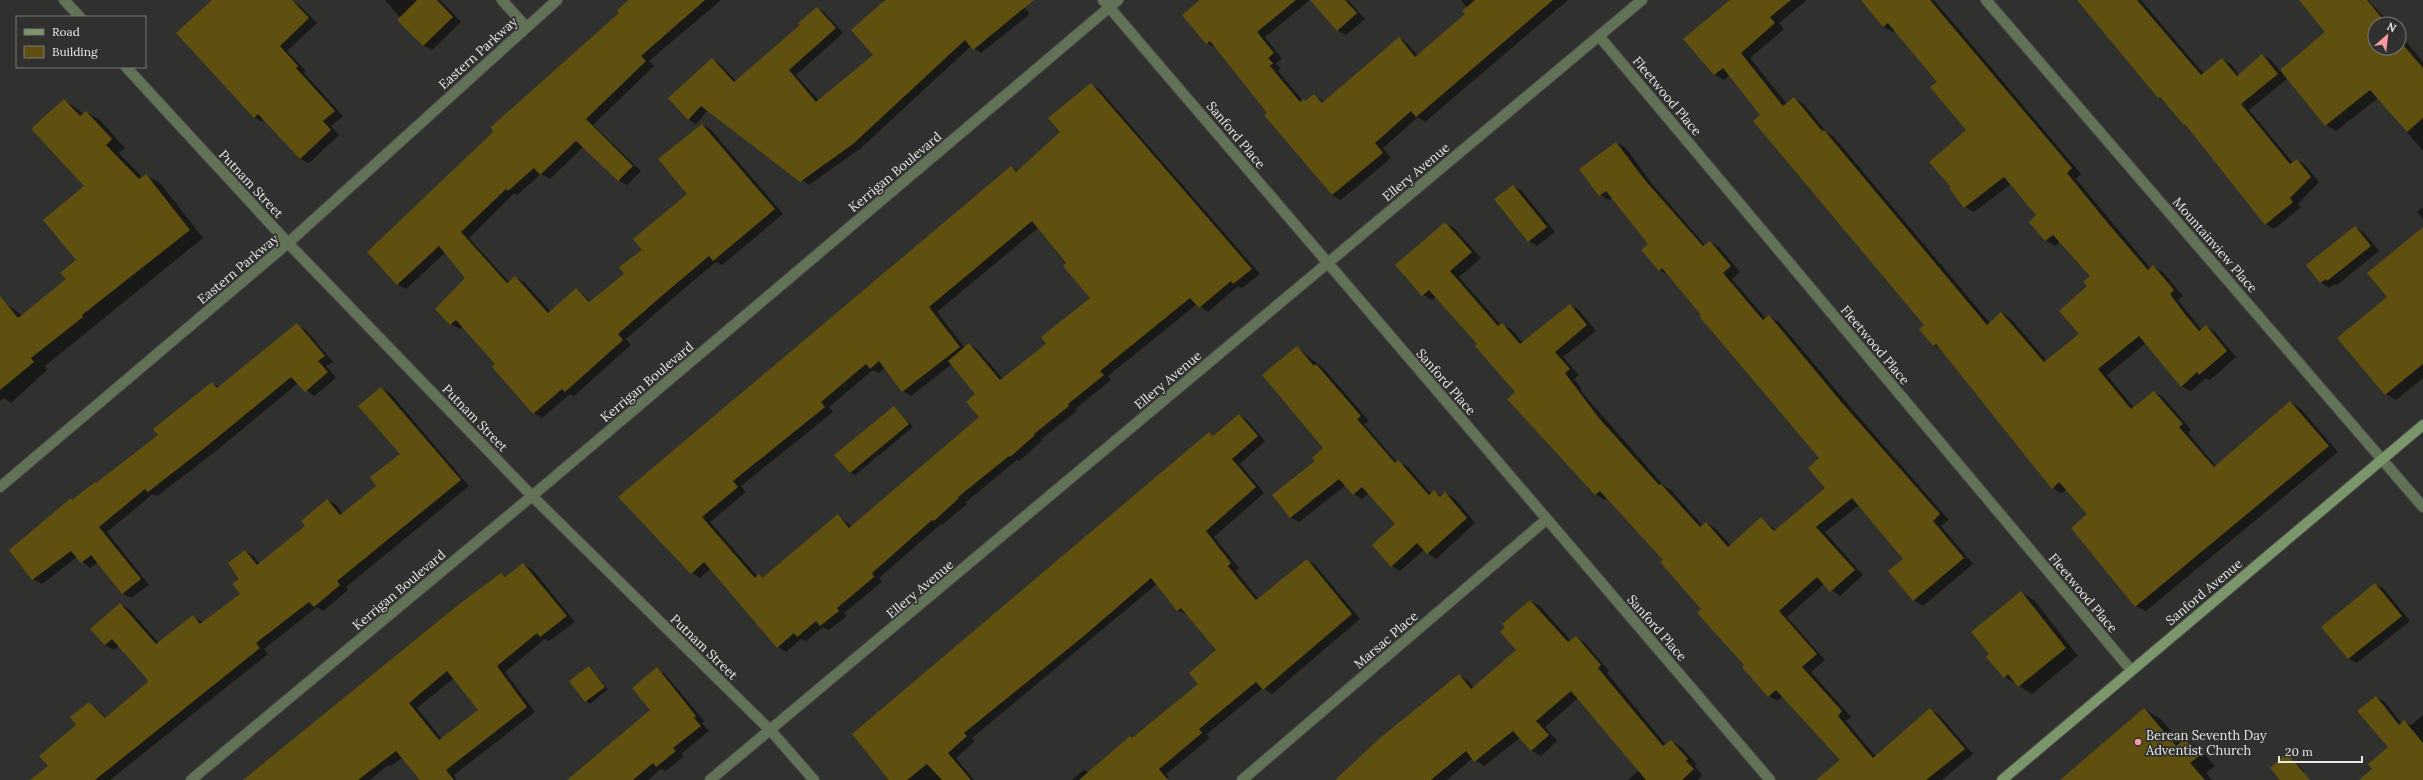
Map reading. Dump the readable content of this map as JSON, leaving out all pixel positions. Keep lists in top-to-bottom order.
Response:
{
  "streets": {
    "main road": ["Sanford Avenue"],
    "street": [
      "Eastern Parkway",
      "Fleetwood Place",
      "Sanford Place",
      "Kerrigan Boulevard",
      "Ellery Avenue",
      "Putnam Street",
      "Mountainview Place",
      "Marsac Place"
    ]
  },
  "crossings": [
    ["Eastern Parkway", "Putnam Street"],
    ["Fleetwood Place", "Ellery Avenue"],
    ["Fleetwood Place", "Sanford Avenue"],
    ["Sanford Place", "Kerrigan Boulevard"],
    ["Sanford Place", "Ellery Avenue"],
    ["Sanford Place", "Marsac Place"],
    ["Kerrigan Boulevard", "Putnam Street"],
    ["Ellery Avenue", "Putnam Street"],
    ["Mountainview Place", "Sanford Avenue"]
  ],
  "places": ["Berean Seventh Day Adventist Church"],
  "legend": ["Road", "Building"],
  "scale_bar": "20 m",
  "north": "top right"
}
